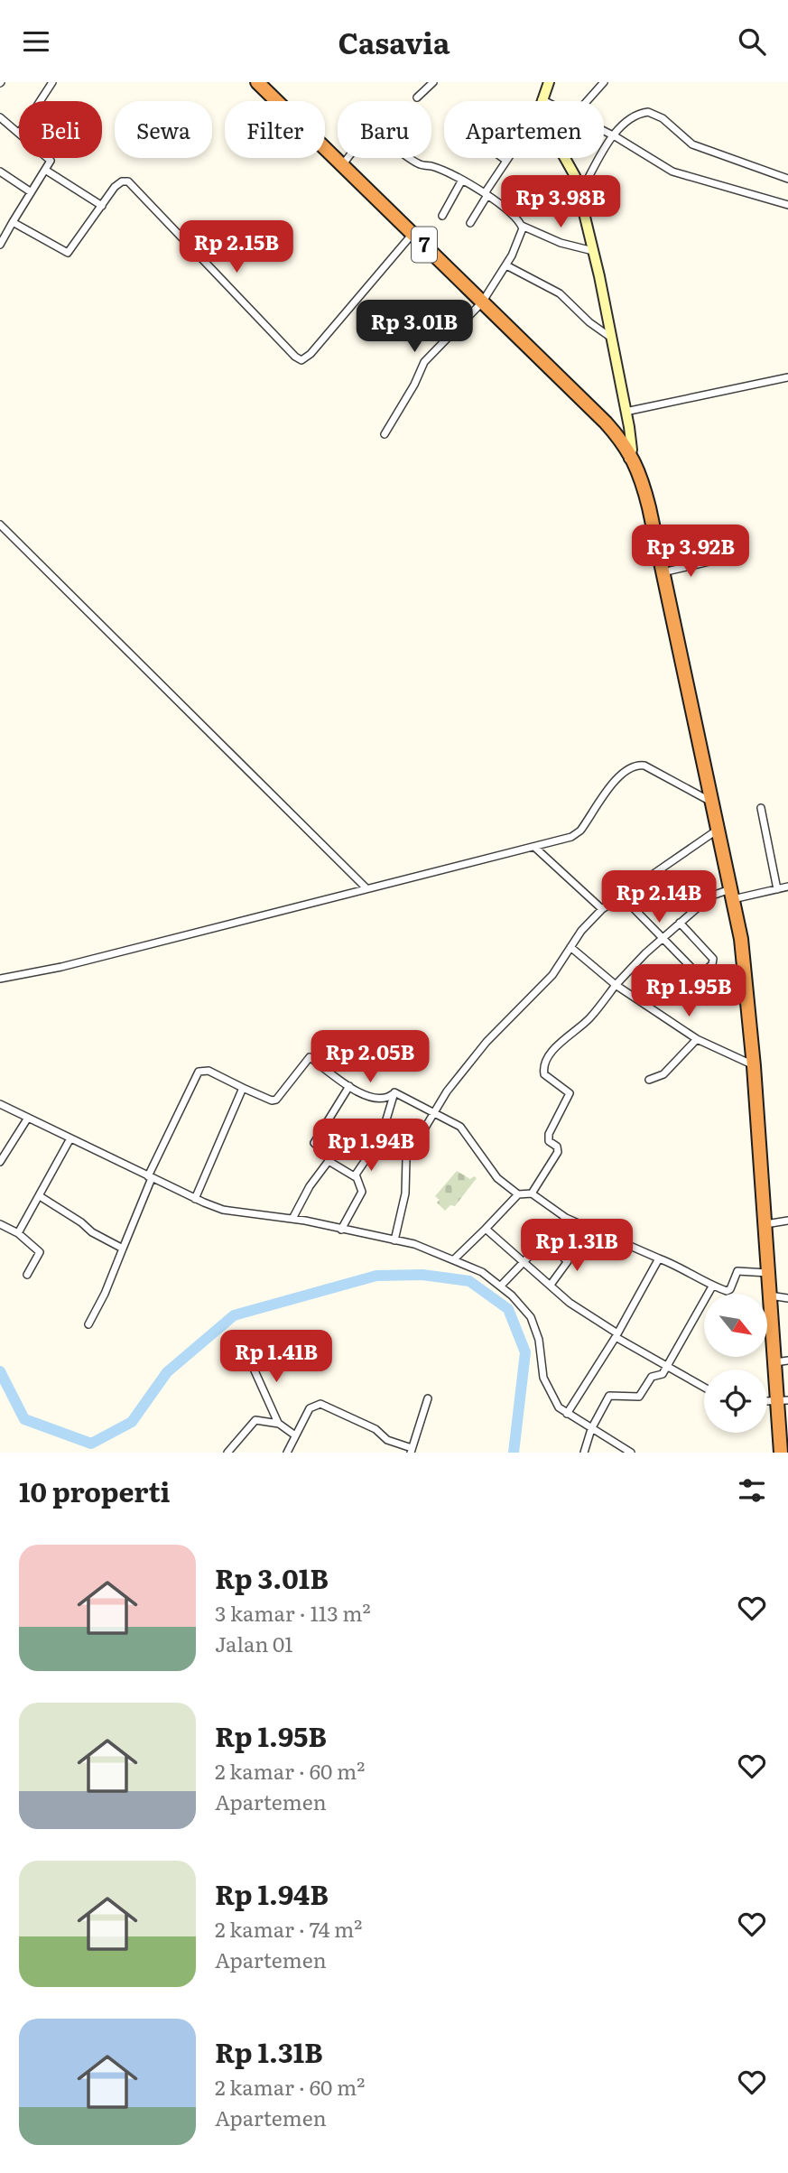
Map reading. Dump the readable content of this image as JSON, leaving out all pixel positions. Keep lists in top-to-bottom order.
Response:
{
  "streets": {
    "highway": ["7"]
  },
  "north": "bottom right",
  "page": {
    "header": "Casavia",
    "chip": [
      "Beli",
      "Sewa",
      "Filter",
      "Baru",
      "Apartemen"
    ],
    "price": [
      "Rp 3.98B",
      "Rp 2.15B",
      "Rp 3.01B",
      "Rp 3.92B",
      "Rp 2.14B",
      "Rp 1.95B",
      "Rp 2.05B",
      "Rp 1.94B",
      "Rp 1.31B",
      "Rp 1.41B"
    ],
    "heading": "10 properti",
    "list": [
      {
        "name": "Rp 3.01B",
        "note": "3 kamar · 113 m² · Jalan 01"
      },
      {
        "name": "Rp 1.95B",
        "note": "2 kamar · 60 m² · Apartemen"
      },
      {
        "name": "Rp 1.94B",
        "note": "2 kamar · 74 m² · Apartemen"
      },
      {
        "name": "Rp 1.31B",
        "note": "2 kamar · 60 m² · Apartemen"
      }
    ]
  }
}
